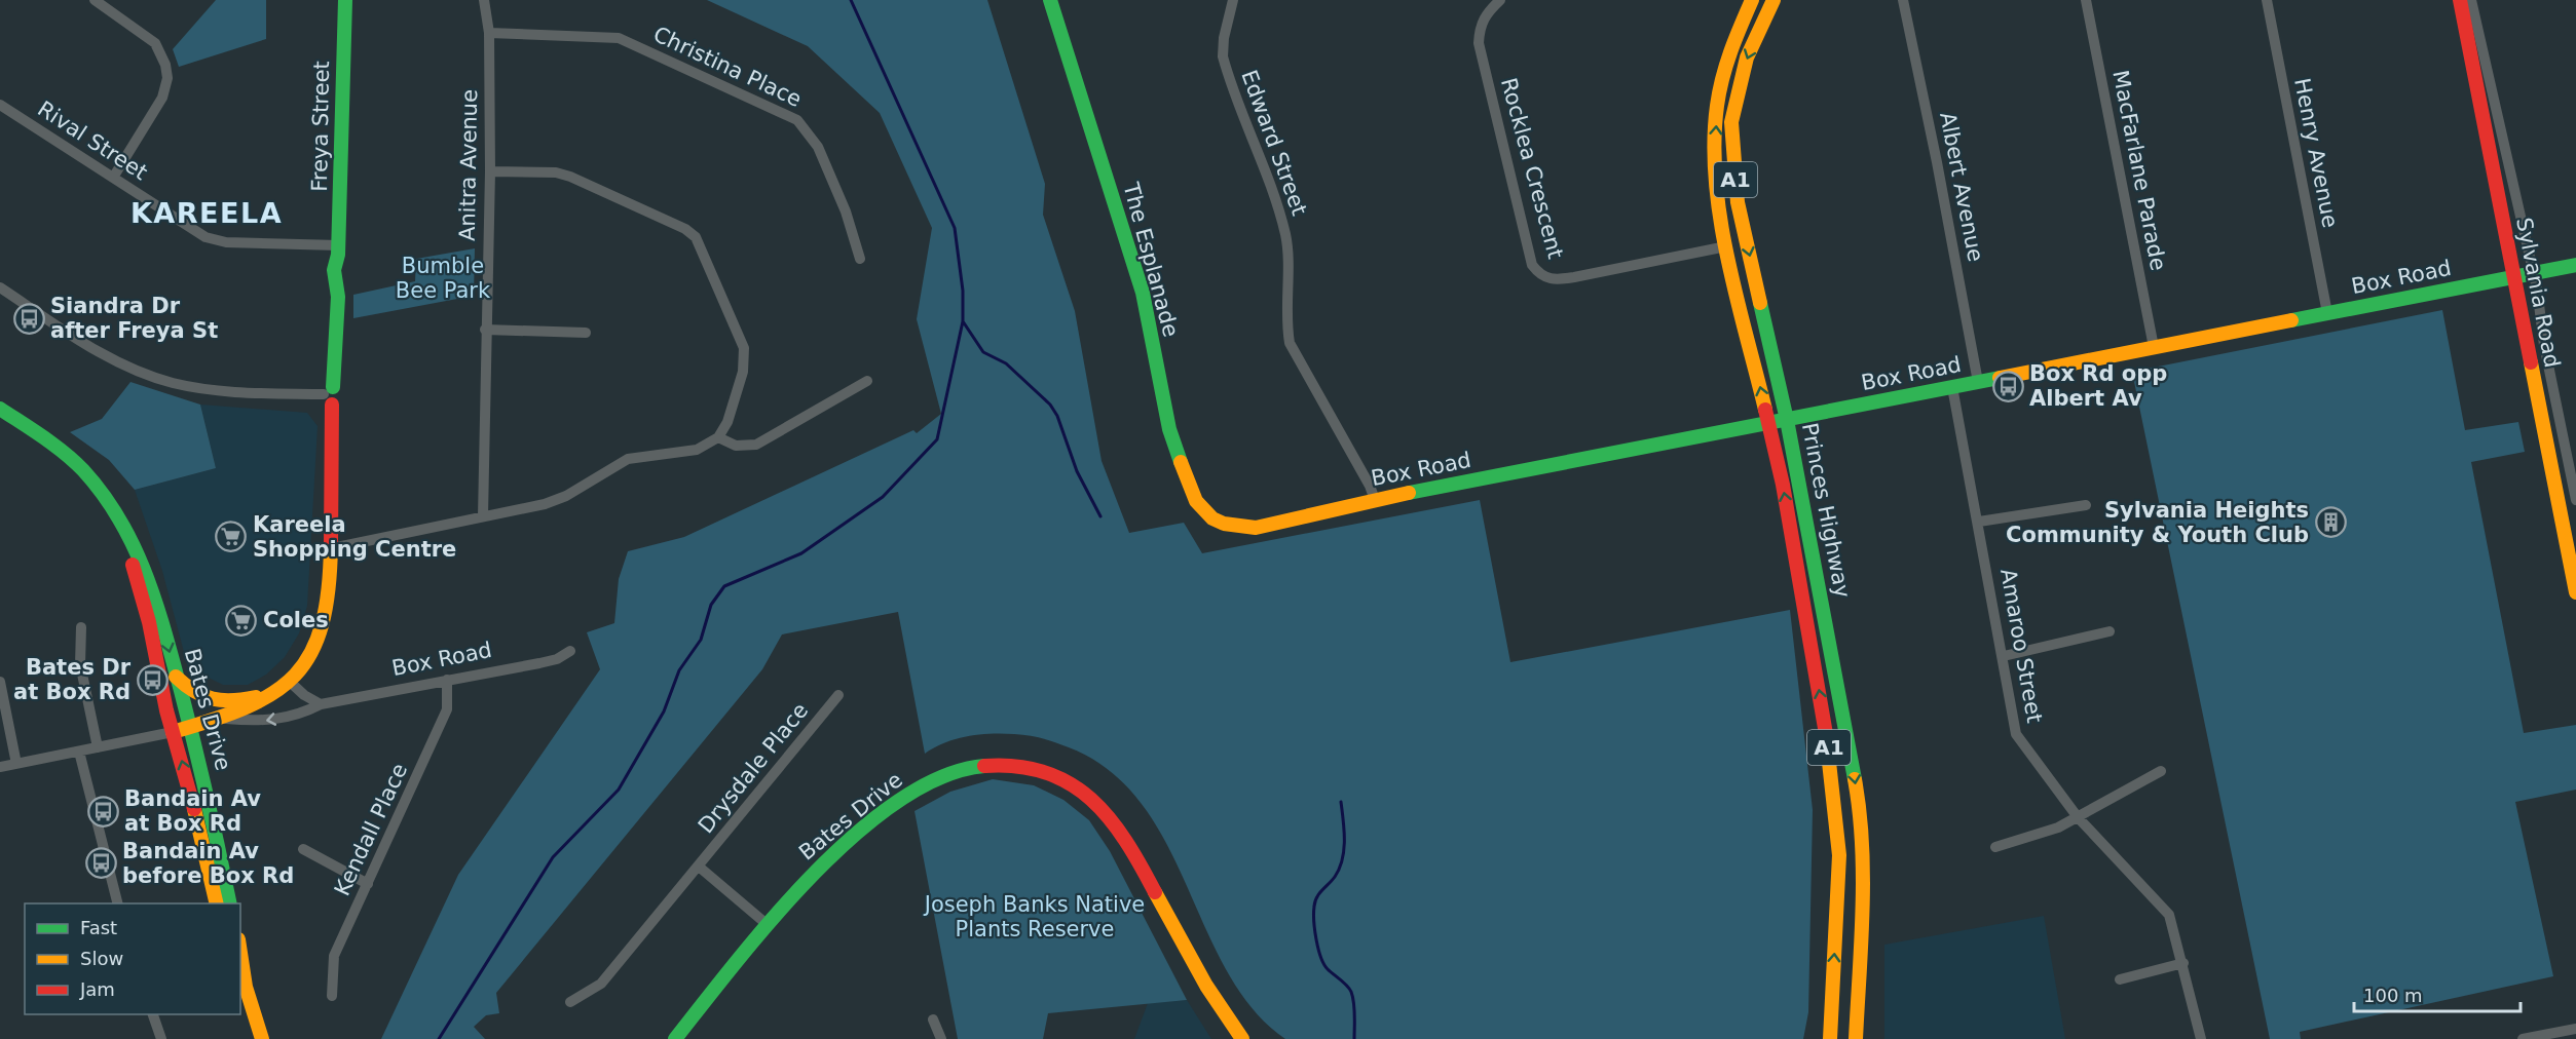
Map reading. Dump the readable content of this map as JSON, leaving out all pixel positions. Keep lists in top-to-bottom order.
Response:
{
  "streets": {
    "main road": [
      "Freya Street",
      "A1",
      "The Esplanade",
      "Box Road",
      "Sylvania Road",
      "Princes Highway",
      "Bates Drive"
    ],
    "street": [
      "Christina Place",
      "Rival Street",
      "Edward Street",
      "Henry Avenue",
      "Anitra Avenue",
      "Rocklea Crescent",
      "MacFarlane Parade",
      "Albert Avenue",
      "Amaroo Street",
      "Drysdale Place",
      "Kendall Place"
    ]
  },
  "crossings": [
    ["Christina Place", "Anitra Avenue"],
    ["Freya Street", "Rival Street"],
    ["Freya Street", "Box Road"],
    ["Edward Street", "Box Road"],
    ["Henry Avenue", "Box Road"],
    ["Rocklea Crescent", "Princes Highway"],
    ["MacFarlane Parade", "Box Road"],
    ["Albert Avenue", "Box Road"],
    ["The Esplanade", "Box Road"],
    ["Box Road", "Sylvania Road"],
    ["Box Road", "Princes Highway"],
    ["Box Road", "Amaroo Street"],
    ["Box Road", "Bates Drive"],
    ["Box Road", "Kendall Place"],
    ["Bates Drive", "Drysdale Place"]
  ],
  "districts": ["KAREELA"],
  "parks": ["Bumble Bee Park", "Joseph Banks Native Plants Reserve"],
  "places": {
    "bus stop": [
      "Siandra Dr after Freya St",
      "Box Rd opp Albert Av",
      "Bates Dr at Box Rd",
      "Bandain Av at Box Rd",
      "Bandain Av before Box Rd"
    ],
    "building": ["Sylvania Heights Community & Youth Club"],
    "supermarket": ["Kareela Shopping Centre", "Coles"]
  },
  "legend": ["Fast", "Slow", "Jam"],
  "scale_bar": "100 m"
}
